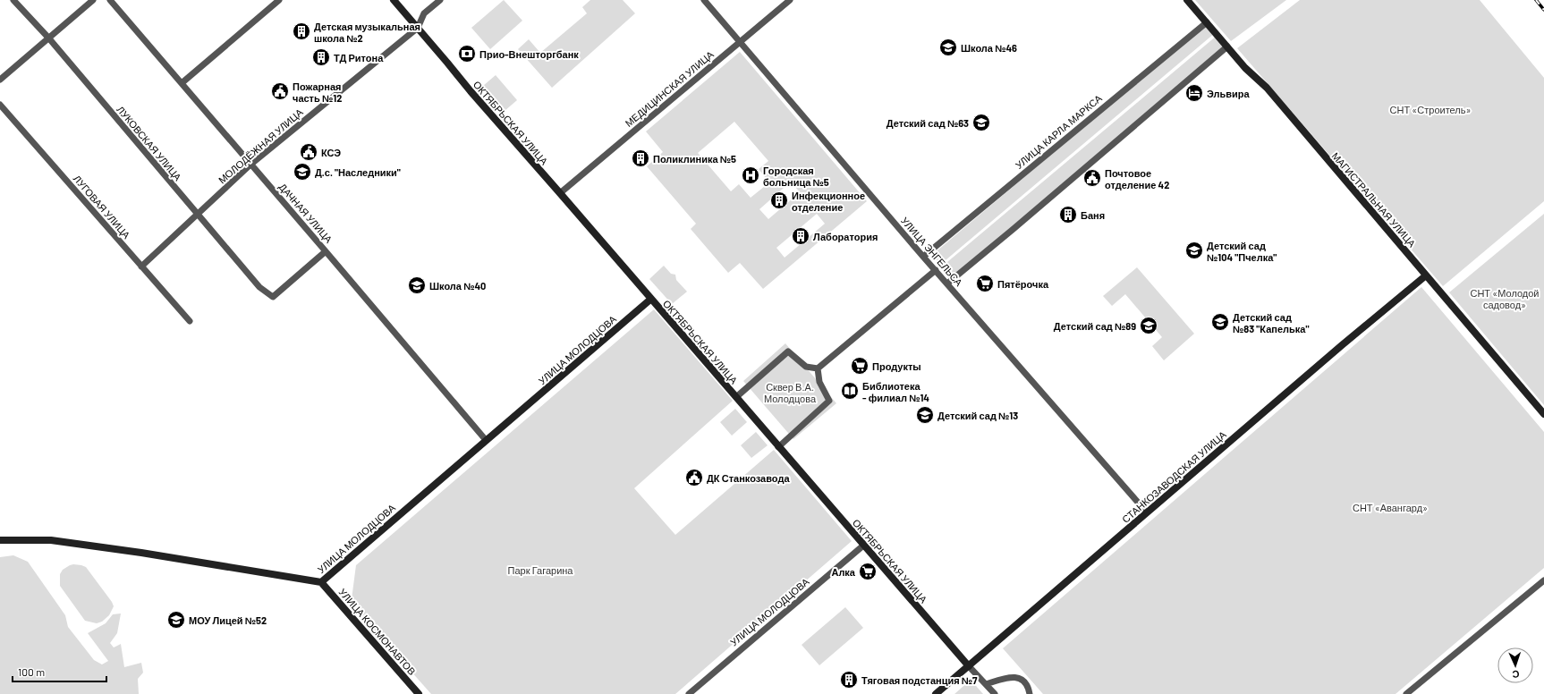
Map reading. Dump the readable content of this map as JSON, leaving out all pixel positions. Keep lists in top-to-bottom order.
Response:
{
  "streets": {
    "street": [
      "МЕДИЦИНСКАЯ УЛИЦА",
      "ОКТЯБРЬСКАЯ УЛИЦА",
      "УЛИЦА КАРЛА МАРКСА",
      "ЛУКОВСКАЯ УЛИЦА",
      "МОЛОДЁЖНАЯ УЛИЦА",
      "МАГИСТРАЛЬНАЯ УЛИЦА",
      "ЛУГОВАЯ УЛИЦА",
      "ДАЧНАЯ УЛИЦА",
      "УЛИЦА ЭНГЕЛЬСА",
      "УЛИЦА МОЛОДЦОВА",
      "СТАНКОЗАВОДСКАЯ УЛИЦА",
      "УЛИЦА КОСМОНАВТОВ"
    ]
  },
  "crossings": [
    ["МЕДИЦИНСКАЯ УЛИЦА", "ОКТЯБРЬСКАЯ УЛИЦА"],
    ["МЕДИЦИНСКАЯ УЛИЦА", "УЛИЦА ЭНГЕЛЬСА"],
    ["ОКТЯБРЬСКАЯ УЛИЦА", "МОЛОДЁЖНАЯ УЛИЦА"],
    ["ОКТЯБРЬСКАЯ УЛИЦА", "УЛИЦА МОЛОДЦОВА"],
    ["ОКТЯБРЬСКАЯ УЛИЦА", "СТАНКОЗАВОДСКАЯ УЛИЦА"],
    ["УЛИЦА КАРЛА МАРКСА", "МАГИСТРАЛЬНАЯ УЛИЦА"],
    ["УЛИЦА КАРЛА МАРКСА", "УЛИЦА ЭНГЕЛЬСА"],
    ["ЛУКОВСКАЯ УЛИЦА", "МОЛОДЁЖНАЯ УЛИЦА"],
    ["ЛУКОВСКАЯ УЛИЦА", "ДАЧНАЯ УЛИЦА"],
    ["МОЛОДЁЖНАЯ УЛИЦА", "ЛУГОВАЯ УЛИЦА"],
    ["МОЛОДЁЖНАЯ УЛИЦА", "ДАЧНАЯ УЛИЦА"],
    ["МАГИСТРАЛЬНАЯ УЛИЦА", "СТАНКОЗАВОДСКАЯ УЛИЦА"],
    ["ДАЧНАЯ УЛИЦА", "УЛИЦА МОЛОДЦОВА"],
    ["УЛИЦА ЭНГЕЛЬСА", "СТАНКОЗАВОДСКАЯ УЛИЦА"],
    ["УЛИЦА МОЛОДЦОВА", "УЛИЦА КОСМОНАВТОВ"]
  ],
  "parks": [
    "СНТ «Строитель»",
    "СНТ «Молодой садовод»",
    "Сквер В.А. Молодцова",
    "СНТ «Авангард»",
    "Парк Гагарина"
  ],
  "places": {
    "building": [
      "Детская музыкальная школа №2",
      "ТД Ритона",
      "Поликлиника №5",
      "Инфекционное отделение",
      "Баня",
      "Лаборатория",
      "Тяговая подстанция №7"
    ],
    "school or university": [
      "Школа №46",
      "Детский сад №63",
      "Д.с. \"Наследники\"",
      "Детский сад №104 \"Пчелка\"",
      "Школа №40",
      "Детский сад №83 \"Капелька\"",
      "Детский сад №89",
      "Детский сад №13",
      "МОУ Лицей №52"
    ],
    "bank": ["Прио-Внешторгбанк"],
    "public building": [
      "Пожарная часть №12",
      "КСЭ",
      "Почтовое отделение 42",
      "ДК Станкозавода"
    ],
    "hotel": ["Эльвира"],
    "hospital": ["Городская больница №5"],
    "supermarket": ["Пятёрочка", "Продукты", "Алка"],
    "library": ["Библиотека - филиал №14"]
  },
  "scale_bar": "100 m",
  "north": "bottom"
}
